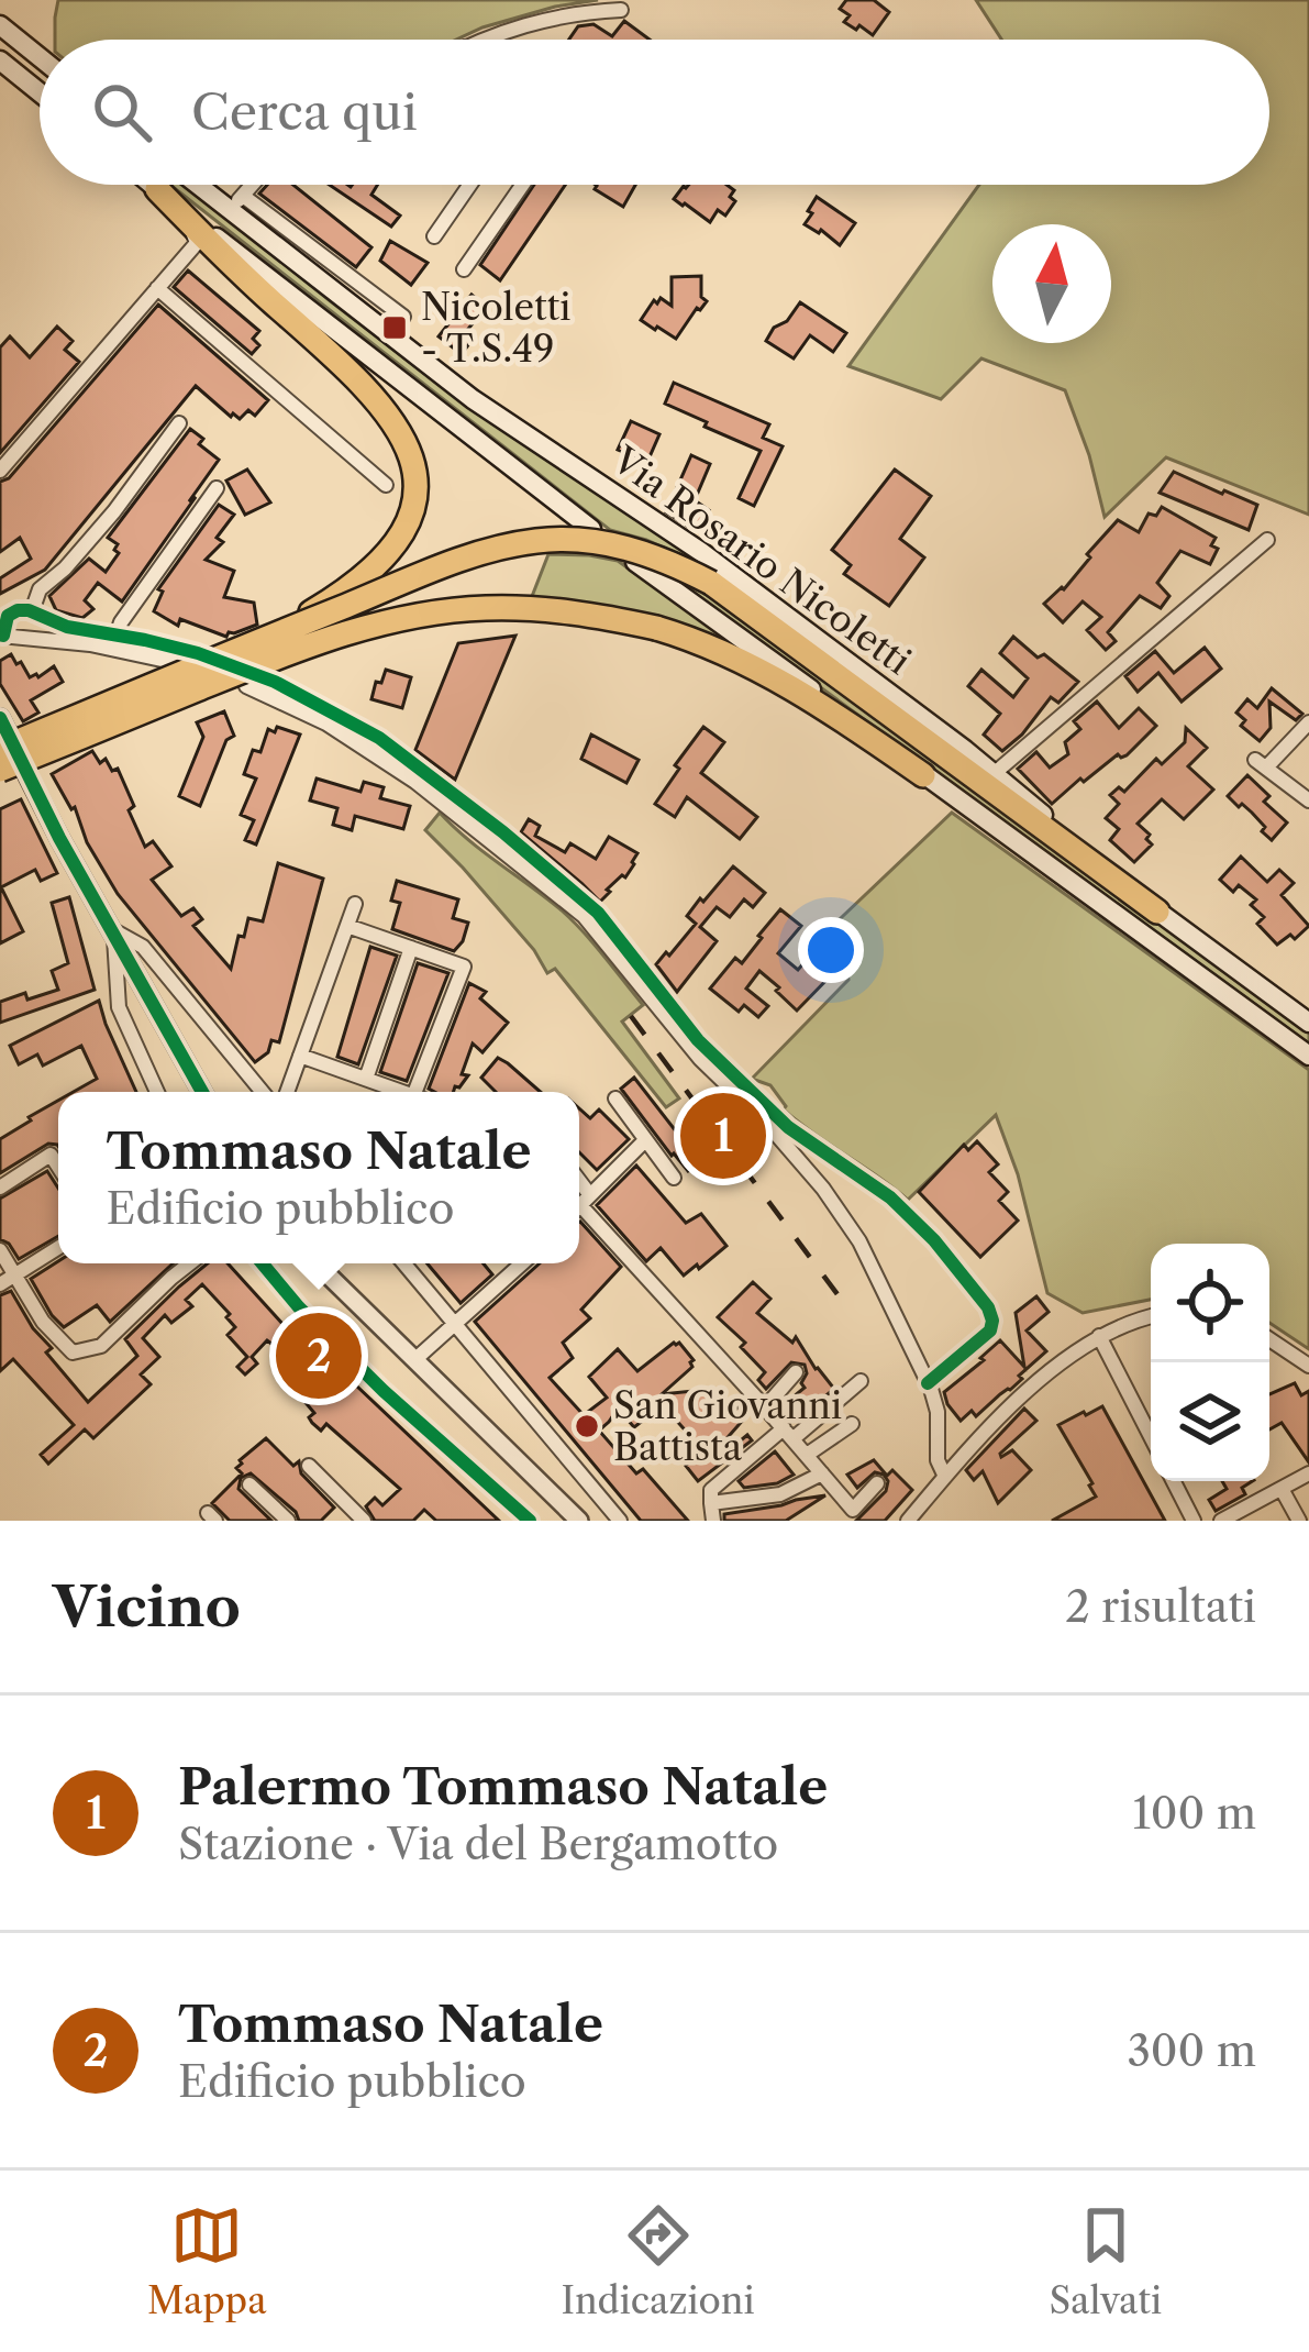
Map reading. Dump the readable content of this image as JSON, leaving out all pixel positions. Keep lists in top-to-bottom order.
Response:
{
  "streets": {
    "main road": ["Via Rosario Nicoletti"]
  },
  "places": {
    "transit": ["Nicoletti - T.S.49"],
    "other": ["San Giovanni Battista"]
  },
  "north": "top",
  "page": {
    "search": "Cerca qui",
    "pins": ["1", "2"],
    "popup": ["Tommaso Natale", "Edificio pubblico"],
    "heading": ["Vicino", "2 risultati"],
    "list": [
      {
        "mark": "1",
        "name": "Palermo Tommaso Natale",
        "note": "Stazione · Via del Bergamotto",
        "value": "100 m"
      },
      {
        "mark": "2",
        "name": "Tommaso Natale",
        "note": "Edificio pubblico",
        "value": "300 m"
      }
    ],
    "nav": ["Mappa", "Indicazioni", "Salvati"]
  }
}
